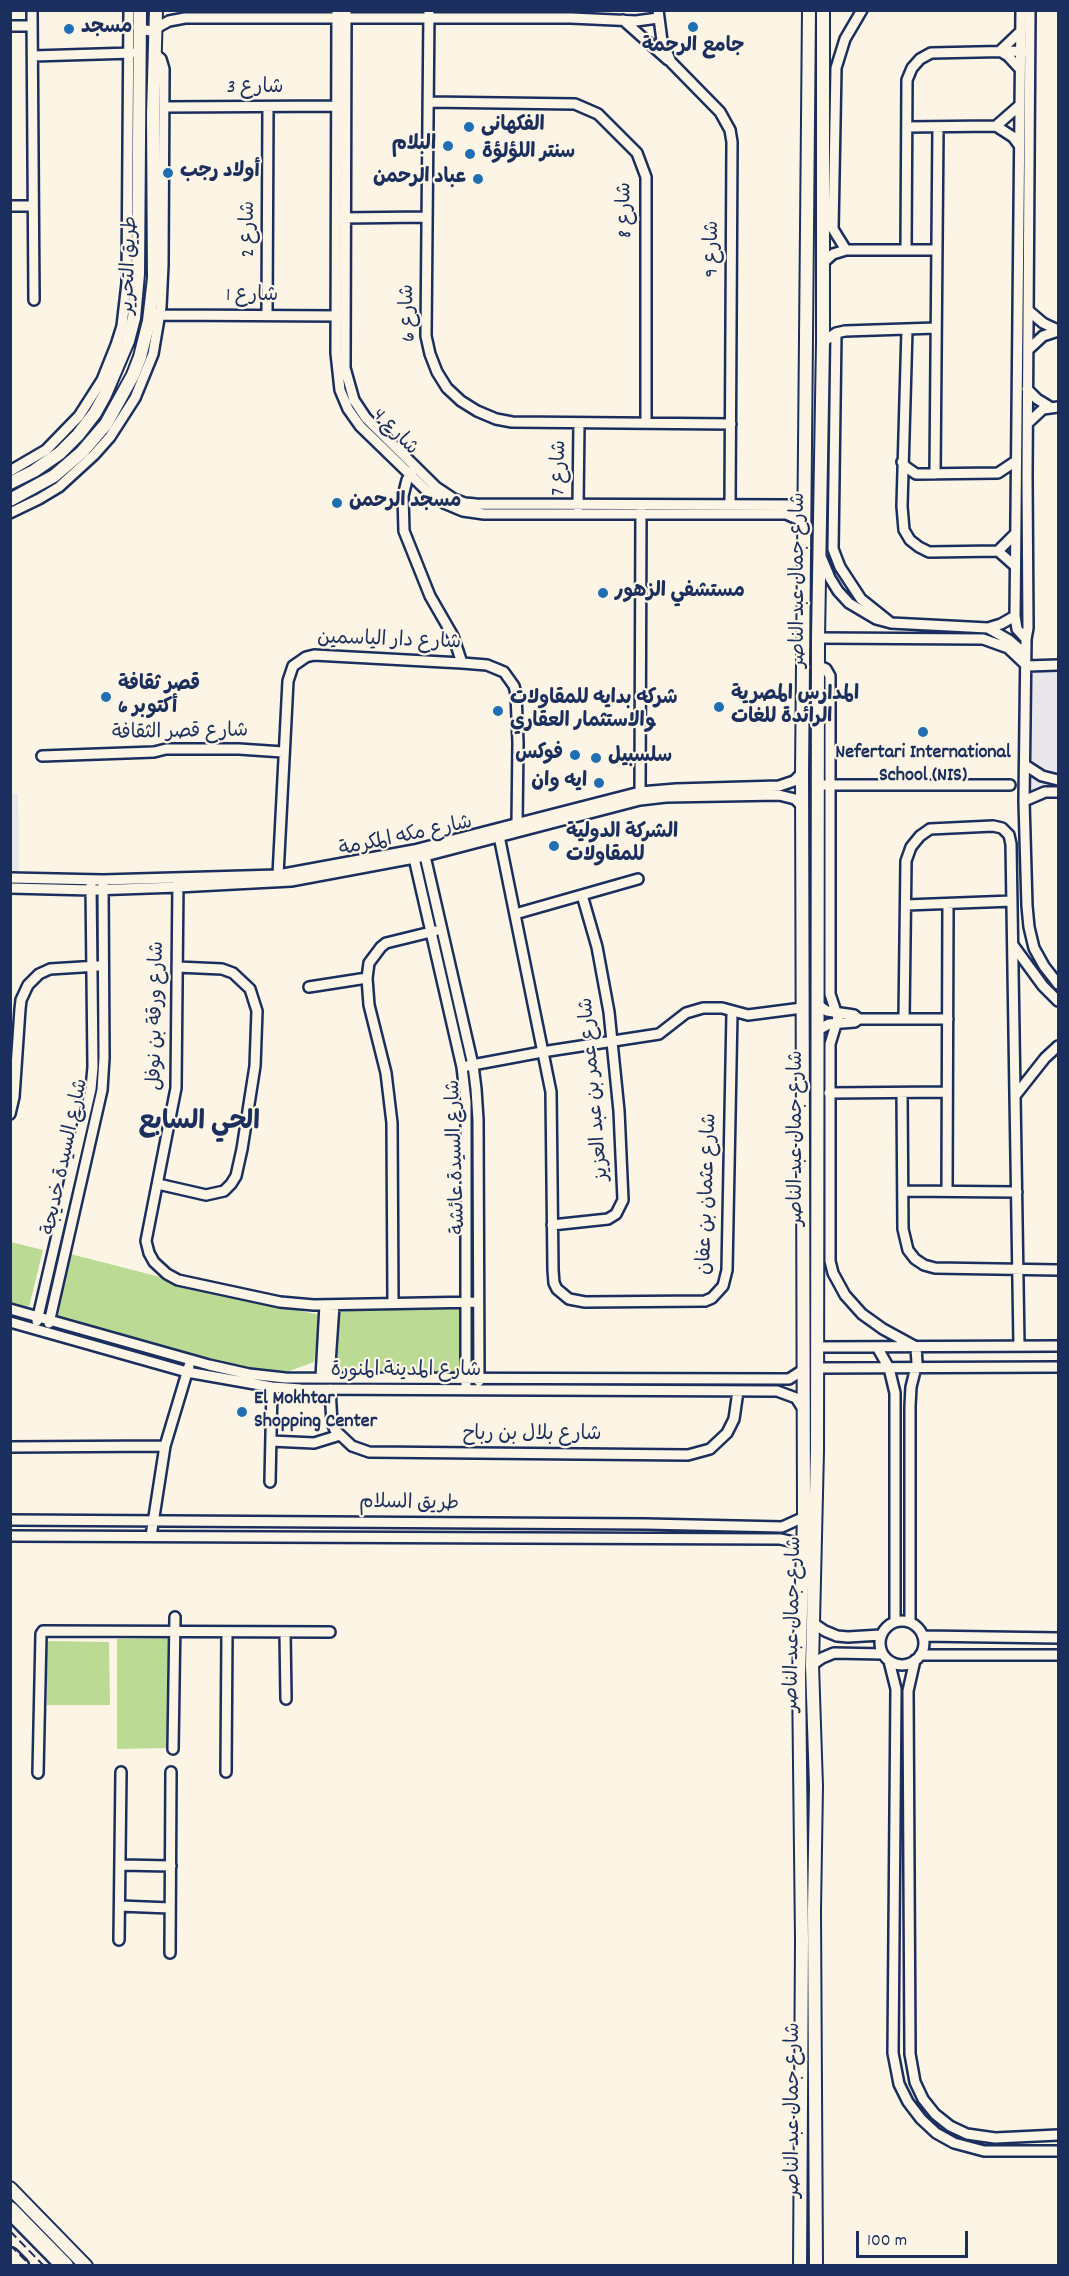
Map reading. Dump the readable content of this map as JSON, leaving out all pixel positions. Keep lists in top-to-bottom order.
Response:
{
  "streets": {
    "main road": ["طريق التحرير", "شارع جمال عبد الناصر"],
    "street": [
      "شارع 3",
      "شارع 8",
      "شارع 2",
      "شارع 9",
      "شارع 1",
      "شارع 6",
      "شارع 4",
      "شارع 7",
      "شارع دار الياسمين",
      "شارع قصر الثقافة",
      "شارع مكه المكرمة",
      "شارع ورقة بن نوفل",
      "شارع عمر بن عبد العزيز",
      "شارع السيدة خديجة",
      "شارع السيدة عائشة",
      "شارع عثمان بن عفان",
      "شارع المدينة المنورة",
      "شارع بلال بن رباح",
      "طريق السلام"
    ]
  },
  "crossings": [
    ["شارع 3", "شارع 2"],
    ["شارع 3", "شارع 4"],
    ["شارع 8", "شارع 6"],
    ["شارع 2", "شارع 1"],
    ["شارع 9", "شارع 6"],
    ["شارع 9", "شارع 4"],
    ["شارع 1", "شارع 4"],
    ["شارع 6", "شارع 7"],
    ["شارع 4", "شارع 7"],
    ["شارع 4", "شارع جمال عبد الناصر"],
    ["شارع جمال عبد الناصر", "شارع مكه المكرمة"],
    ["شارع جمال عبد الناصر", "شارع المدينة المنورة"],
    ["شارع جمال عبد الناصر", "طريق السلام"],
    ["شارع دار الياسمين", "شارع قصر الثقافة"],
    ["شارع دار الياسمين", "شارع مكه المكرمة"],
    ["شارع مكه المكرمة", "شارع ورقة بن نوفل"],
    ["شارع مكه المكرمة", "شارع السيدة خديجة"],
    ["شارع مكه المكرمة", "شارع السيدة عائشة"],
    ["شارع مكه المكرمة", "شارع عثمان بن عفان"],
    ["شارع ورقة بن نوفل", "شارع السيدة عائشة"],
    ["شارع عمر بن عبد العزيز", "شارع عثمان بن عفان"],
    ["شارع السيدة خديجة", "شارع المدينة المنورة"],
    ["شارع السيدة عائشة", "شارع المدينة المنورة"],
    ["شارع المدينة المنورة", "شارع بلال بن رباح"]
  ],
  "districts": ["الحي السابع"],
  "places": [
    "جامع الرحمة",
    "مسجد",
    "الفكهانى",
    "البلام",
    "سنتر اللؤلؤة",
    "أولاد رجب",
    "عباد الرحمن",
    "مسجد الرحمن",
    "مستشفي الزهور",
    "قصر ثقافة 6 أكتوبر",
    "المدارس المصرية الرائدة للغات",
    "شركه بدايه للمقاولات والاستثمار العقاري",
    "Nefertari International School (NIS)",
    "فوكس",
    "سلسبيل",
    "ايه وان",
    "الشركة الدولية للمقاولات",
    "El Mokhtar Shopping Center"
  ],
  "scale_bar": "100 m"
}
